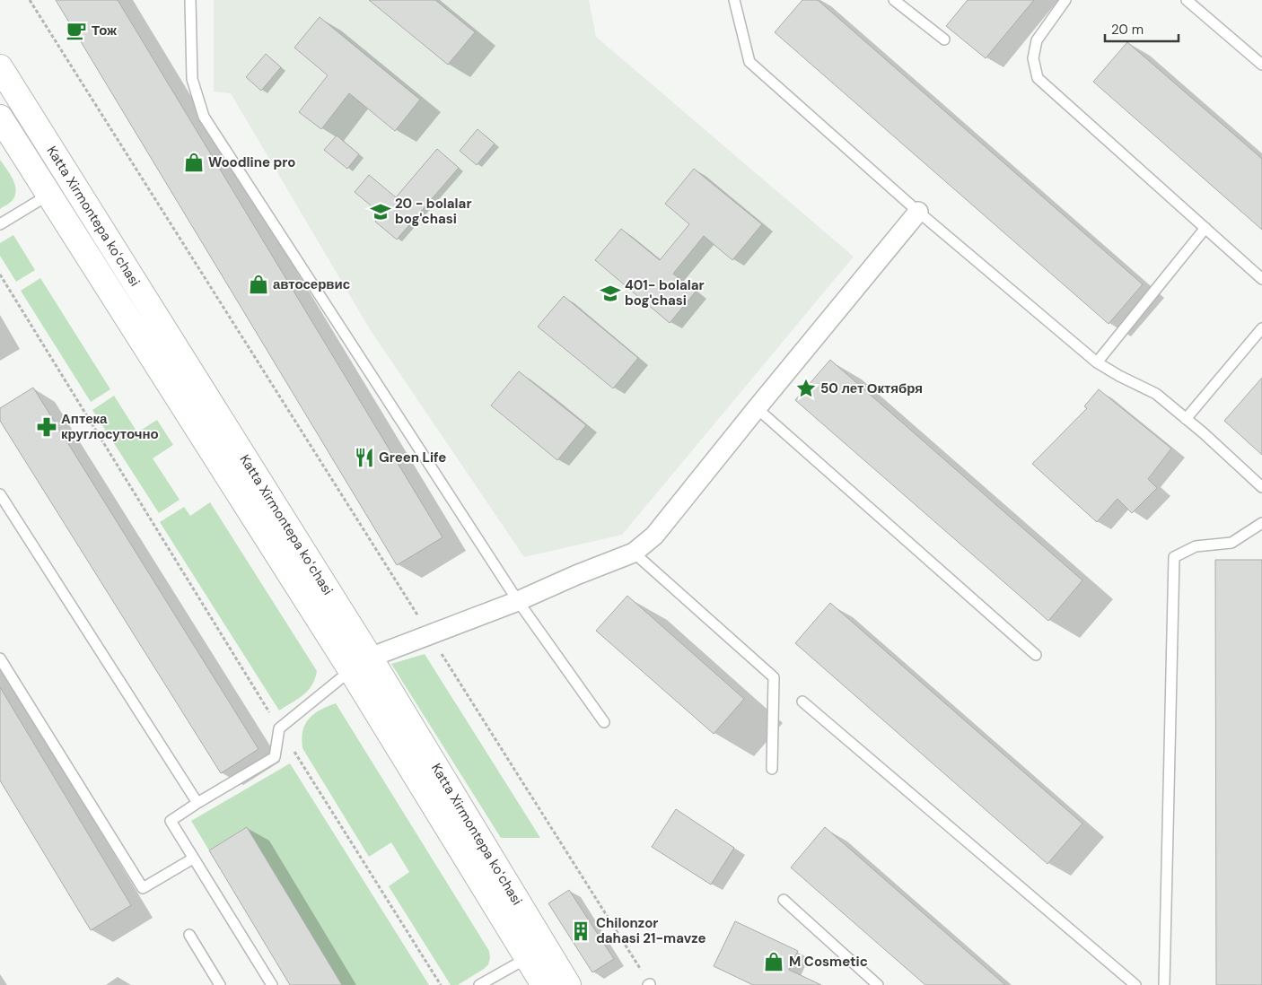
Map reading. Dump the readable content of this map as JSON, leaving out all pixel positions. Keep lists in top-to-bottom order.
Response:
{
  "streets": {
    "main road": ["Katta Xirmontepa koʻchasi"]
  },
  "places": {
    "cafe": ["Тож"],
    "shop": ["Woodline pro", "автосервис", "M Cosmetic"],
    "school or university": ["20 - bolalar bog'chasi", "401- bolalar bog'chasi"],
    "place": ["50 лет Октября"],
    "pharmacy": ["Аптека круглосуточно"],
    "restaurant": ["Green Life"],
    "building": ["Chilonzor dahasi 21-mavze"]
  },
  "scale_bar": "20 m"
}
